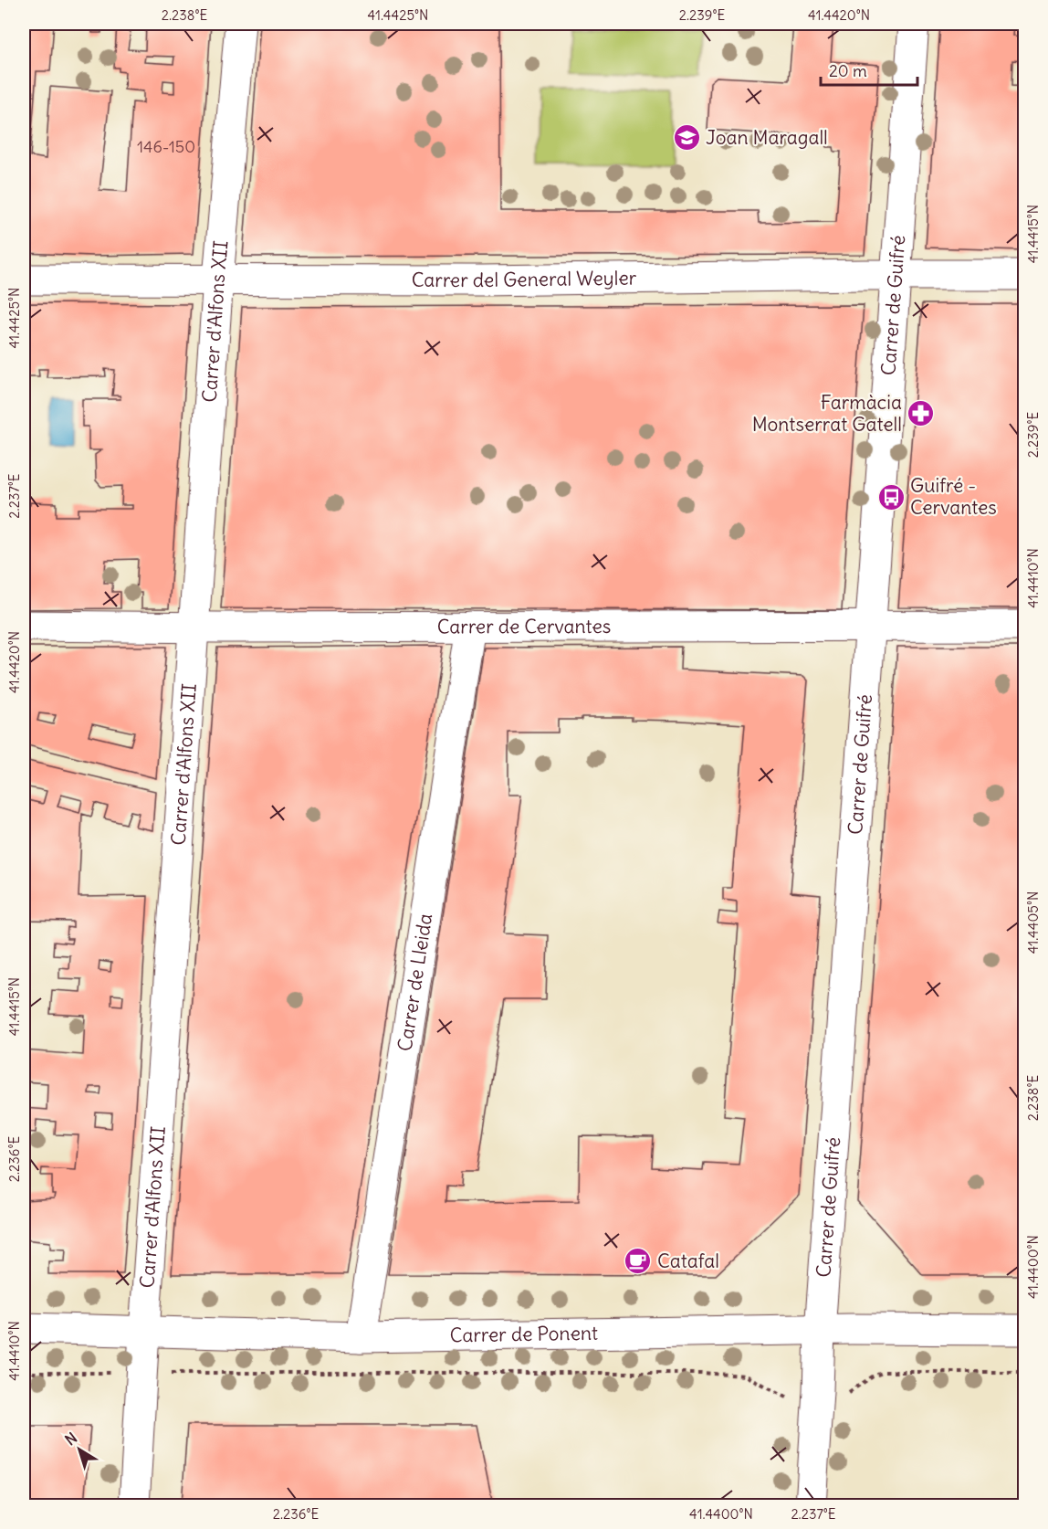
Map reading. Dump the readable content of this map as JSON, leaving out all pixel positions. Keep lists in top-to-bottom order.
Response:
{
  "streets": {
    "street": [
      "Carrer del General Weyler",
      "Carrer de Guifré",
      "Carrer d'Alfons XII",
      "Carrer de Cervantes",
      "Carrer de Lleida",
      "Carrer de Ponent"
    ]
  },
  "crossings": [
    ["Carrer del General Weyler", "Carrer de Guifré"],
    ["Carrer del General Weyler", "Carrer d'Alfons XII"],
    ["Carrer de Guifré", "Carrer de Cervantes"],
    ["Carrer de Guifré", "Carrer de Ponent"],
    ["Carrer d'Alfons XII", "Carrer de Cervantes"],
    ["Carrer d'Alfons XII", "Carrer de Ponent"],
    ["Carrer de Cervantes", "Carrer de Lleida"],
    ["Carrer de Lleida", "Carrer de Ponent"]
  ],
  "places": {
    "school or university": ["Joan Maragall"],
    "pharmacy": ["Farmàcia Montserrat Gatell"],
    "bus stop": ["Guifré - Cervantes"],
    "cafe": ["Catafal"]
  },
  "house_numbers": ["146-150"],
  "scale_bar": "20 m",
  "north": "top left",
  "coordinates": [
    "2.238°E",
    "41.4425°N",
    "2.239°E",
    "41.4420°N",
    "41.4415°N",
    "2.237°E",
    "41.4410°N",
    "41.4405°N",
    "2.236°E",
    "41.4400°N"
  ]
}
